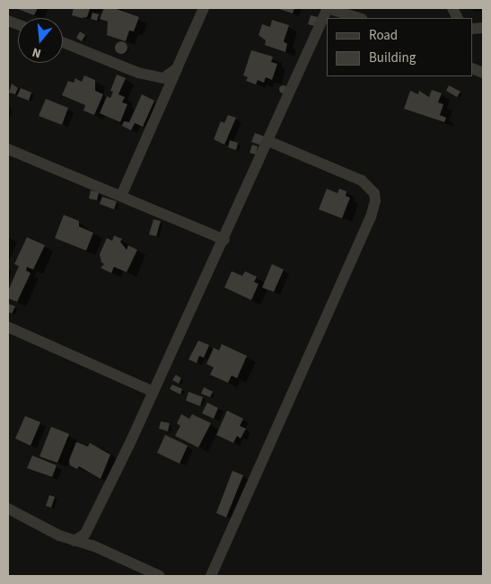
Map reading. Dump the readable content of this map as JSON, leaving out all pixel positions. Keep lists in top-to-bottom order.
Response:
{
  "legend": ["Road", "Building"],
  "north": "bottom"
}
